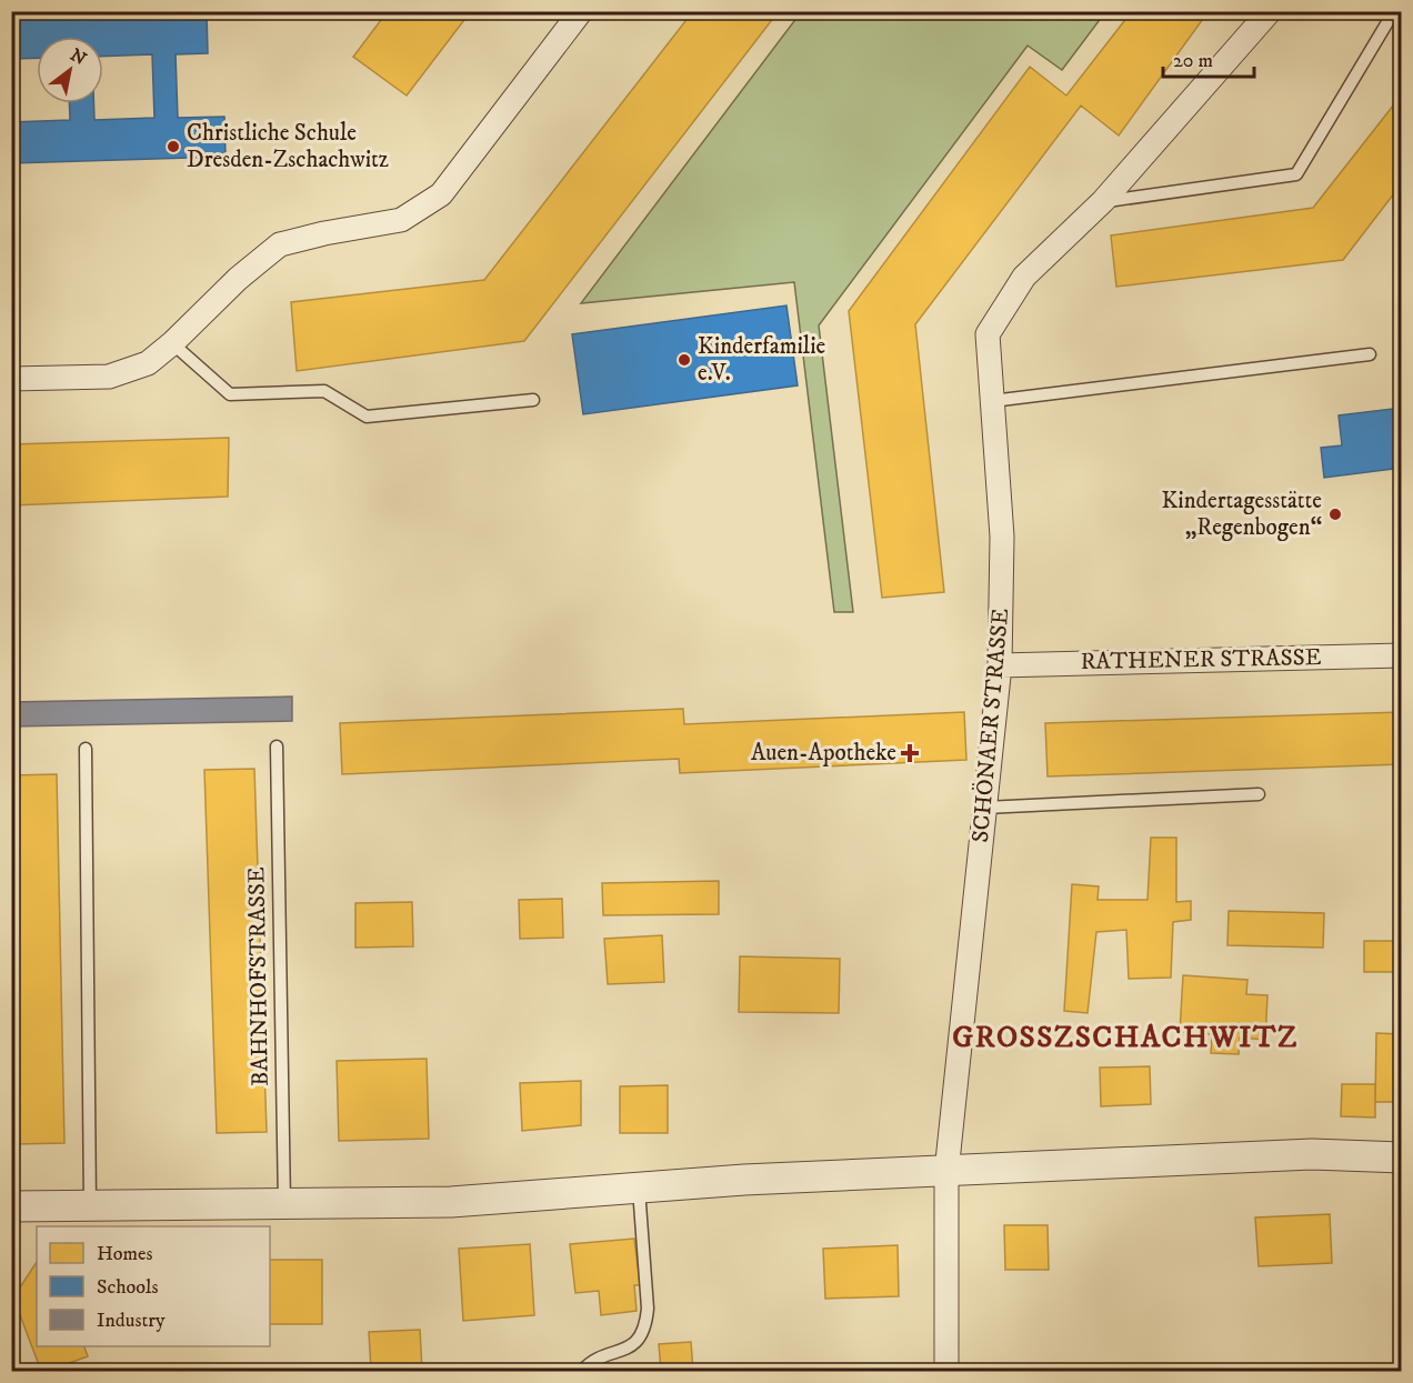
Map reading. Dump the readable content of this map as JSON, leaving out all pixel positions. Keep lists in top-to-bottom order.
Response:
{
  "streets": {
    "street": ["RATHENER STRASSE", "SCHÖNAER STRASSE"],
    "lane": ["BAHNHOFSTRASSE"]
  },
  "crossings": [
    ["RATHENER STRASSE", "SCHÖNAER STRASSE"]
  ],
  "districts": ["GROSSZSCHACHWITZ"],
  "places": {
    "other": ["Christliche Schule Dresden-Zschachwitz", "Kinderfamilie e.V.", "Kindertagesstätte „Regenbogen“"],
    "health": ["Auen-Apotheke"]
  },
  "legend": ["Homes", "Schools", "Industry"],
  "scale_bar": "20 m",
  "north": "top right"
}
